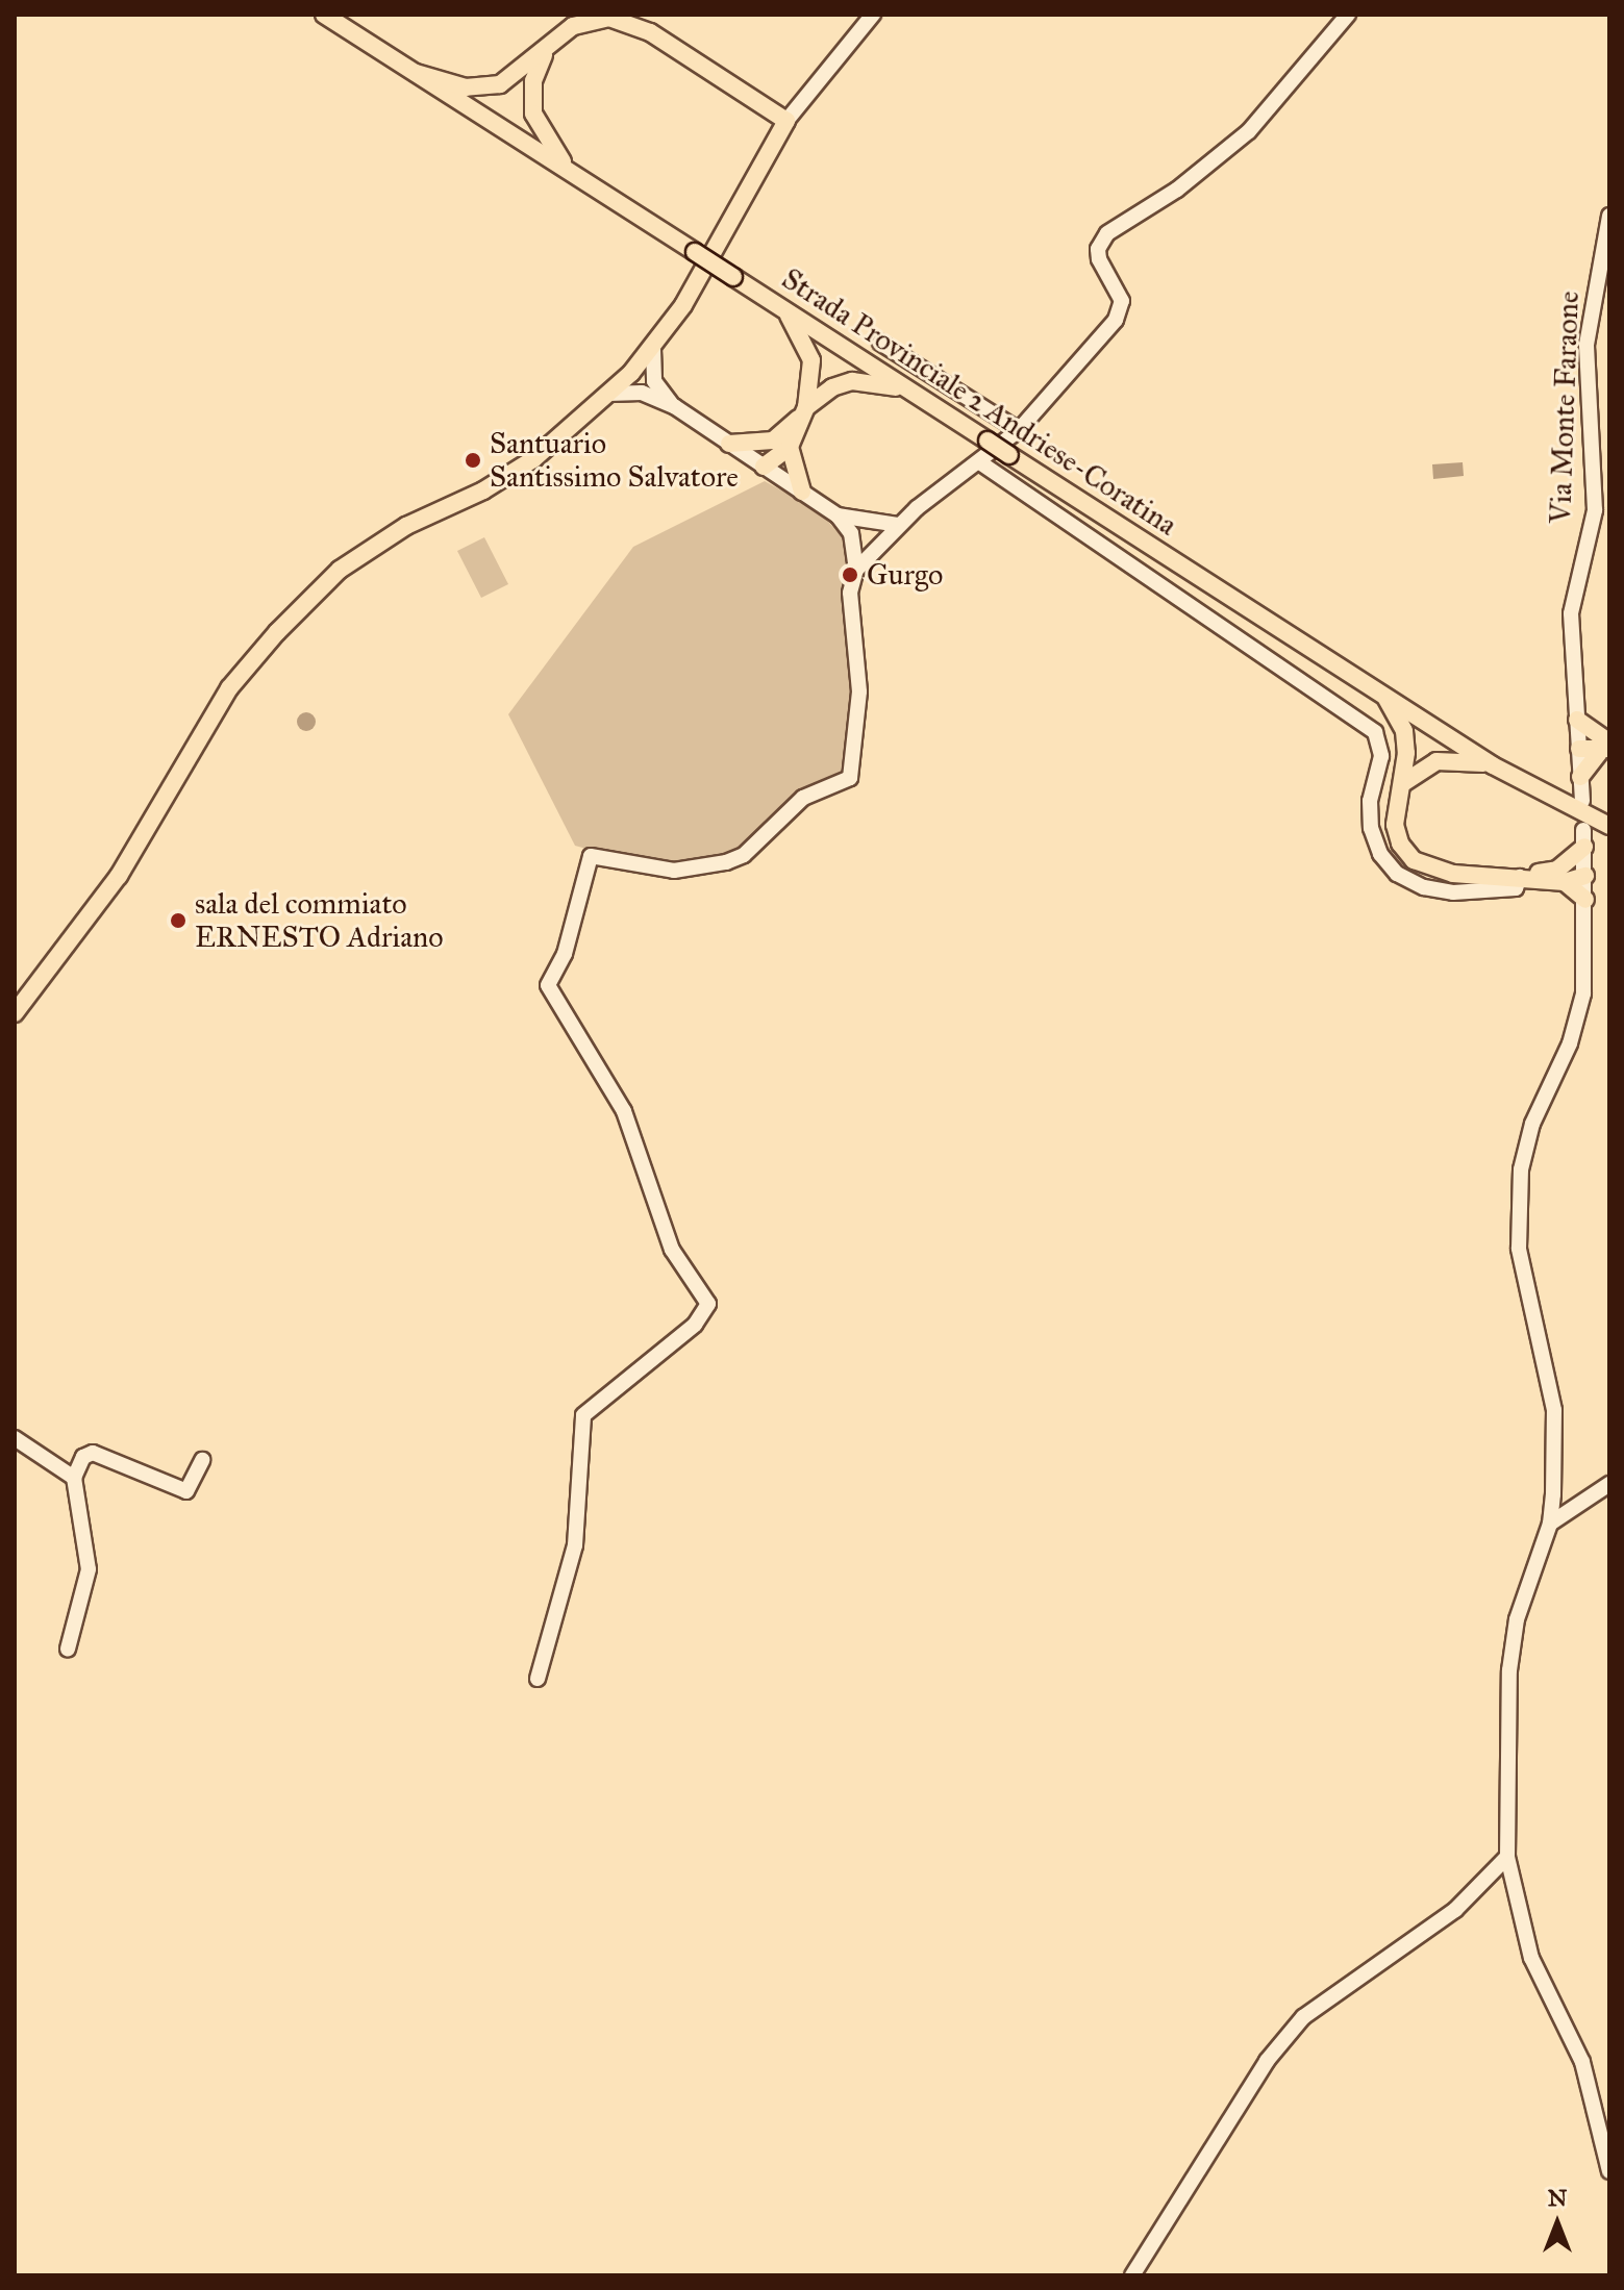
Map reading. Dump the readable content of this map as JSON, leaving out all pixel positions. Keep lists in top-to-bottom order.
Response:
{
  "streets": {
    "main road": ["Strada Provinciale 2 Andriese-Coratina"],
    "street": ["Via Monte Faraone"]
  },
  "places": ["Santuario Santissimo Salvatore", "Gurgo", "sala del commiato ERNESTO Adriano"],
  "north": "top"
}
